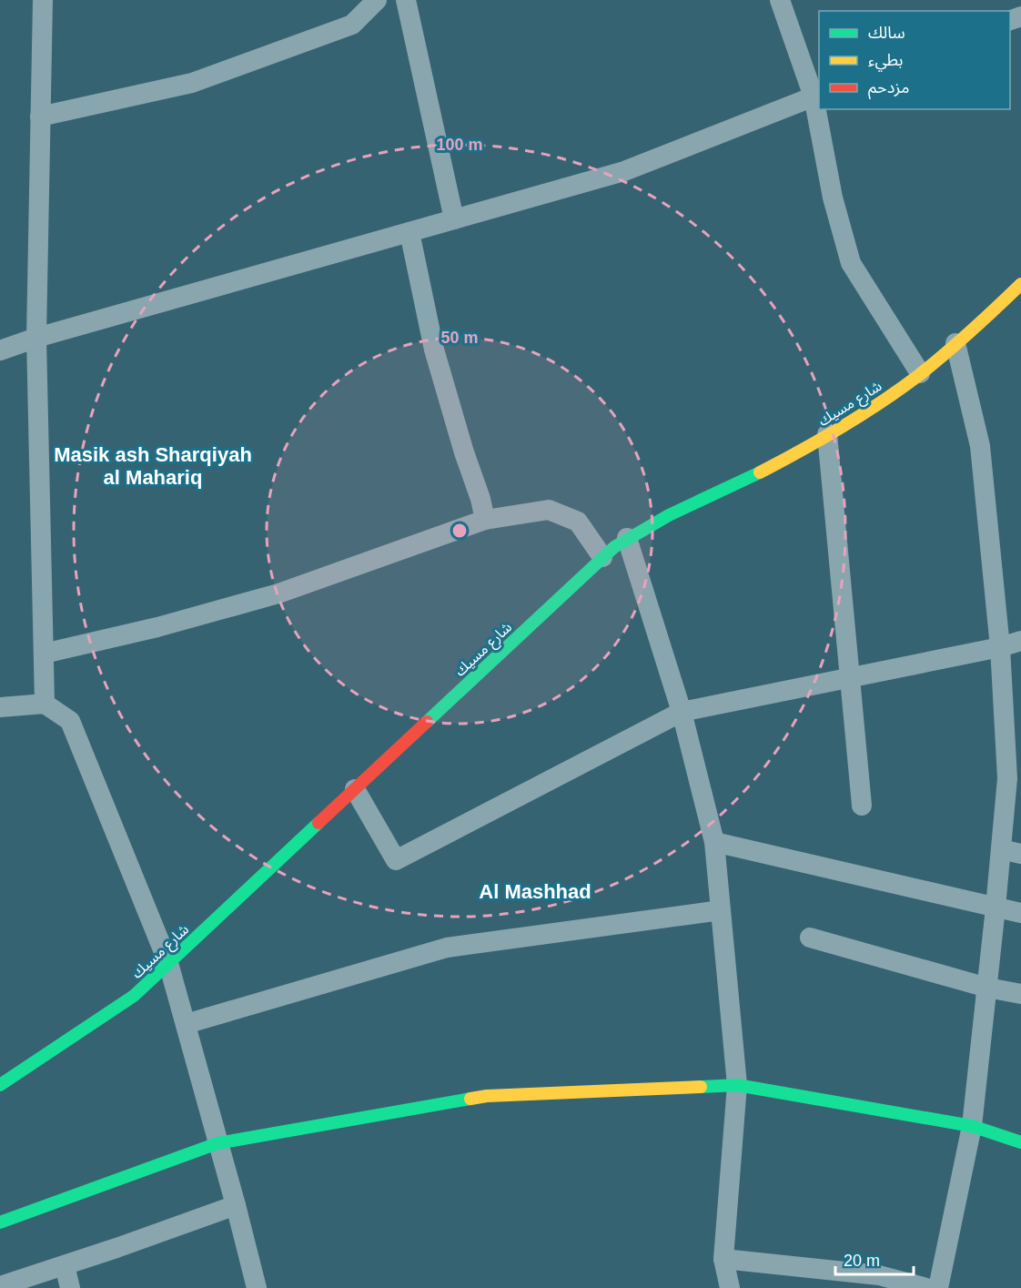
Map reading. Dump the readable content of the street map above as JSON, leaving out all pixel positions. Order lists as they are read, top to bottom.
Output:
{
  "streets": {
    "street": ["شارع مسيك"]
  },
  "districts": ["Masik ash Sharqiyah al Mahariq", "Al Mashhad"],
  "legend": ["سالك", "بطيء", "مزدحم"],
  "scale_bar": "20 m",
  "rings": ["100 m", "50 m"]
}
